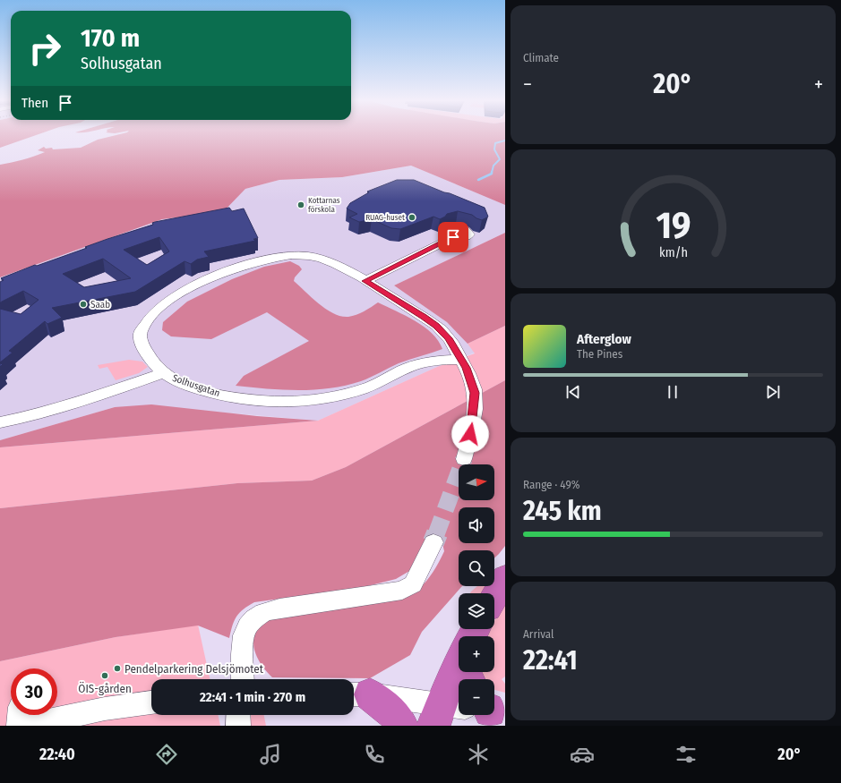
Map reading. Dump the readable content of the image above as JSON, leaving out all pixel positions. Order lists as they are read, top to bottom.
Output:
{
  "streets": {
    "street": ["Solhusgatan"]
  },
  "places": [
    "Kottarnas förskola",
    "RUAG-huset",
    "Saab",
    "Pendelparkering Delsjömotet",
    "ÖIS-gården"
  ],
  "north": "right",
  "page": {
    "tile": [
      "Climate",
      ["Range · 49%", "245 km"],
      ["Arrival", "22:41"]
    ],
    "turn": ["170 m", "Solhusgatan"],
    "heat": ["−", "20°", "+"],
    "then": "Then",
    "song": ["Afterglow", "The Pines"],
    "map_buttons": ["+", "−"],
    "limit": "30",
    "trip": "22:41 · 1 min · 270 m",
    "tabs": ["22:40", "20°"],
    "gauge": ["19", "km/h"]
  }
}
